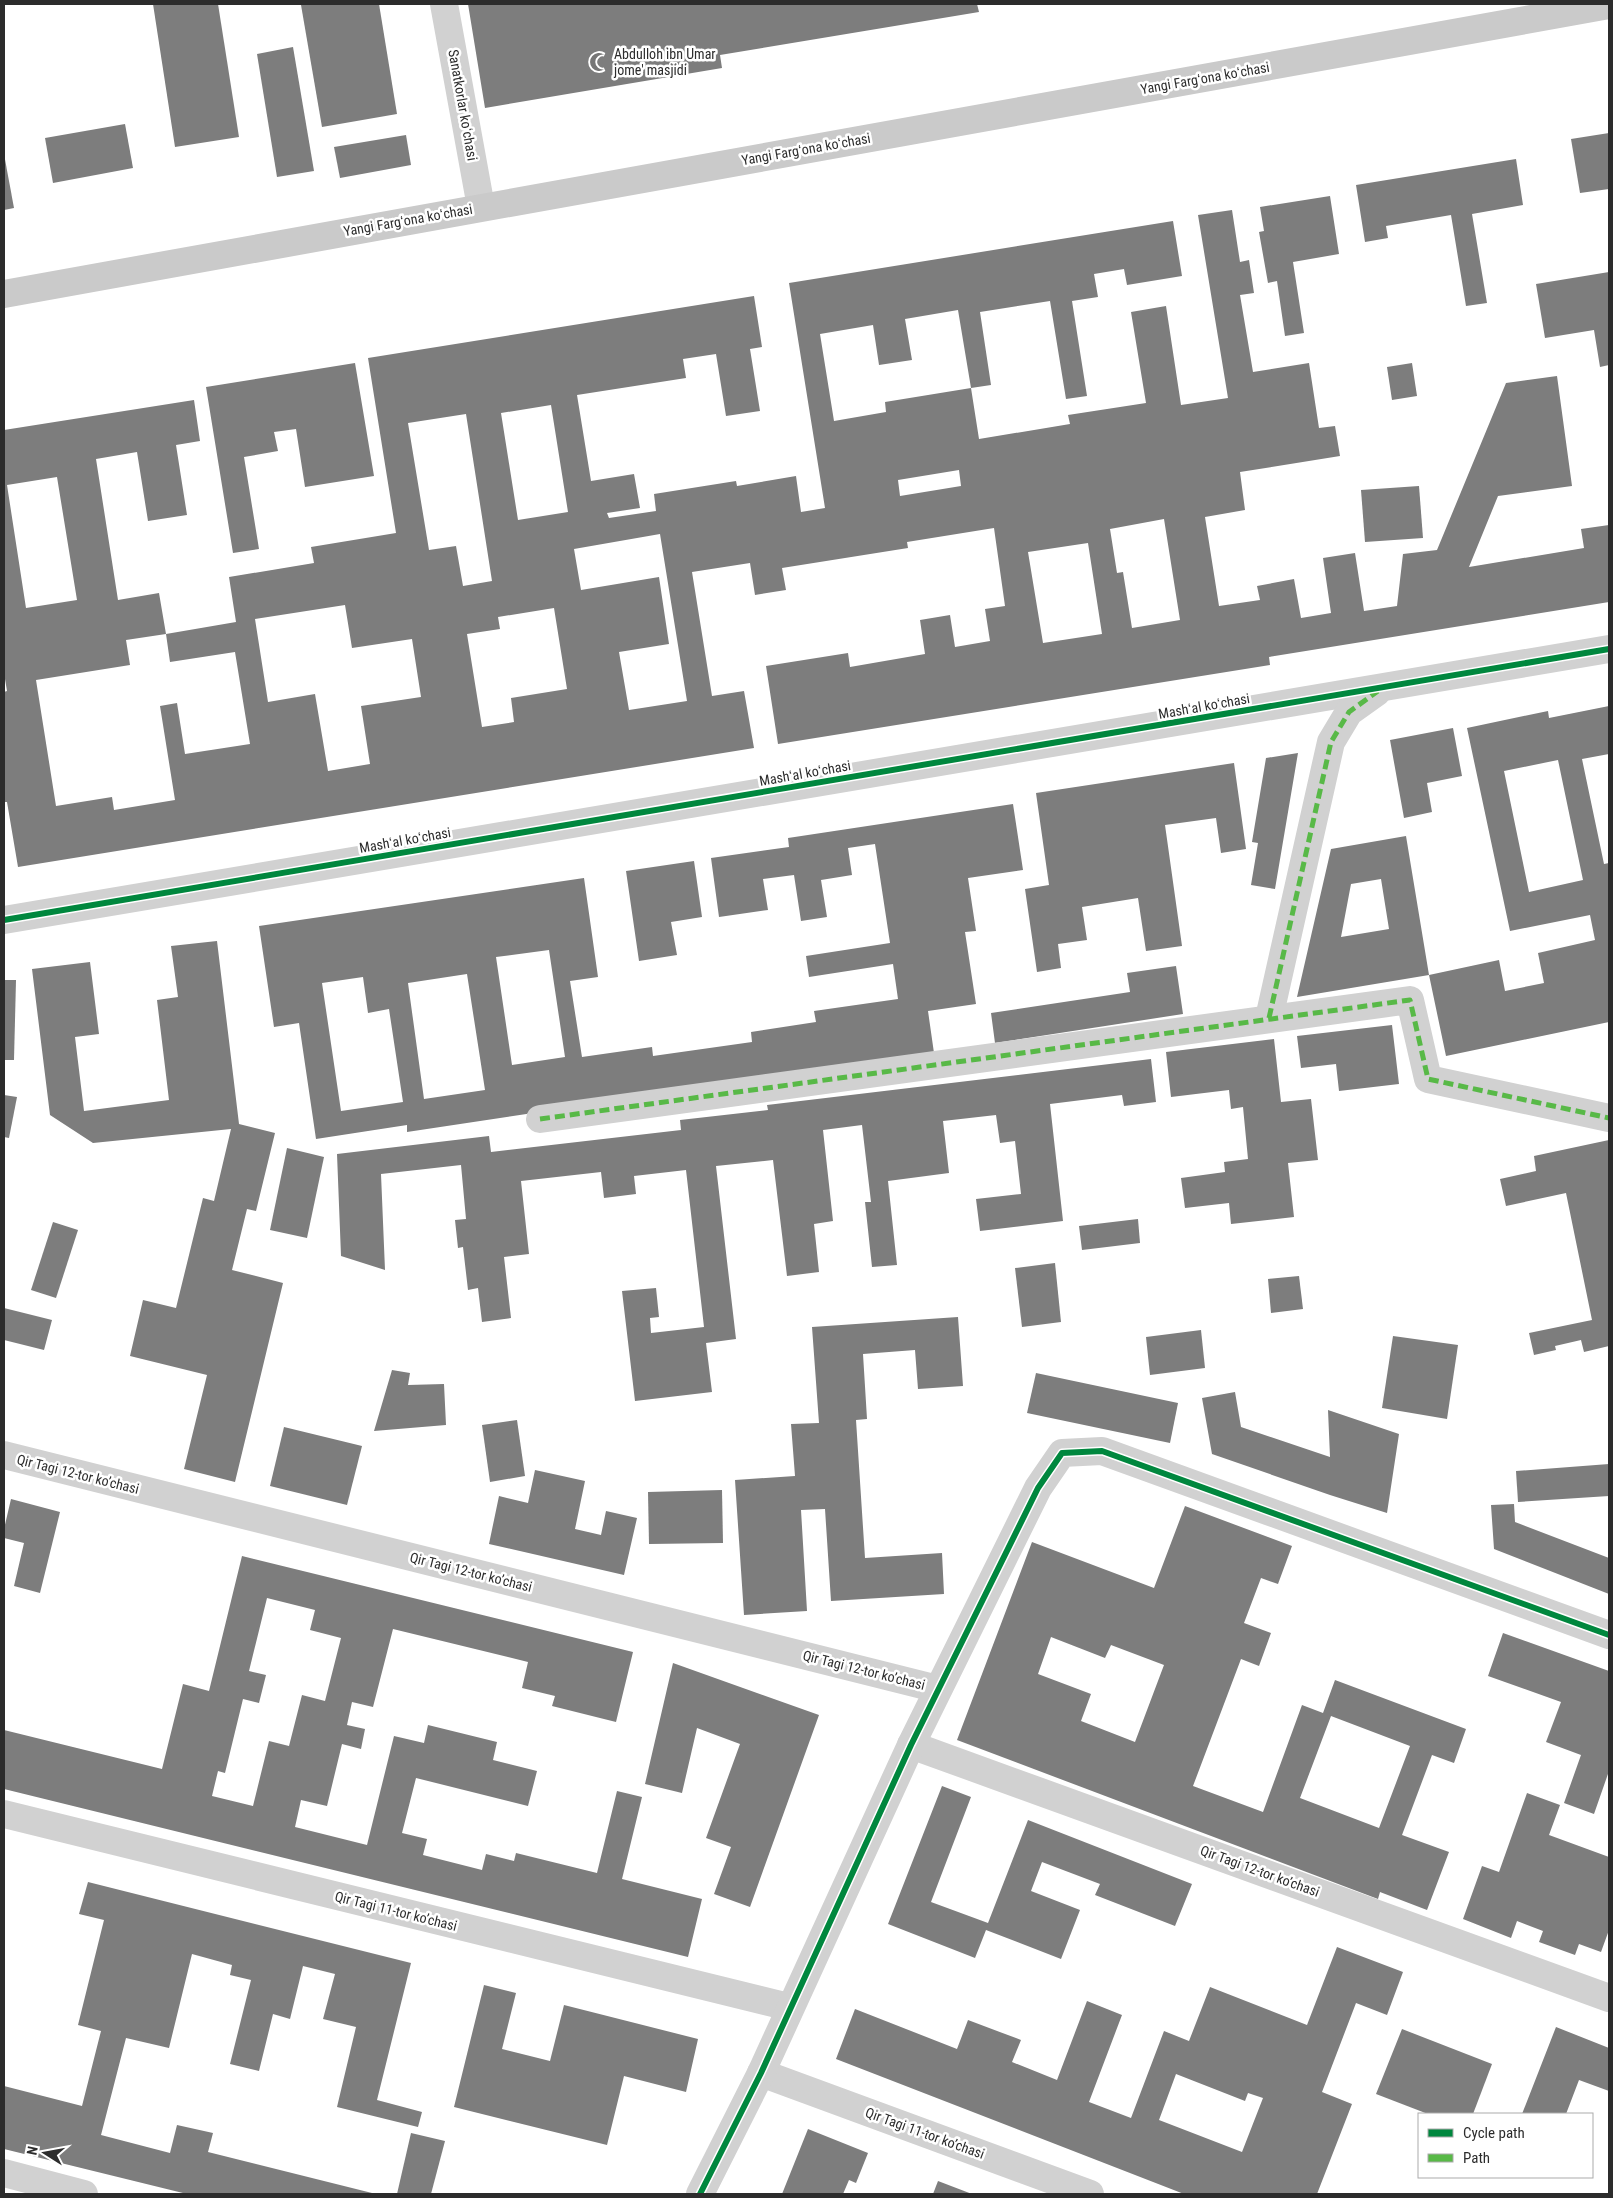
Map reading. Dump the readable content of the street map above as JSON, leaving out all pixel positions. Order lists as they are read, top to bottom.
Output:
{
  "streets": {
    "main road": ["Yangi Fargʻona koʻchasi"],
    "street": [
      "Sanatkorlar koʻchasi",
      "Mashʻal koʻchasi",
      "Qir Tagi 12-tor koʼchasi",
      "Qir Tagi 11-tor koʼchasi"
    ]
  },
  "crossings": [
    ["Yangi Fargʻona koʻchasi", "Sanatkorlar koʻchasi"]
  ],
  "places": {
    "mosque": ["Abdulloh ibn Umar jome' masjidi"]
  },
  "legend": ["Cycle path", "Path"],
  "north": "left"
}
